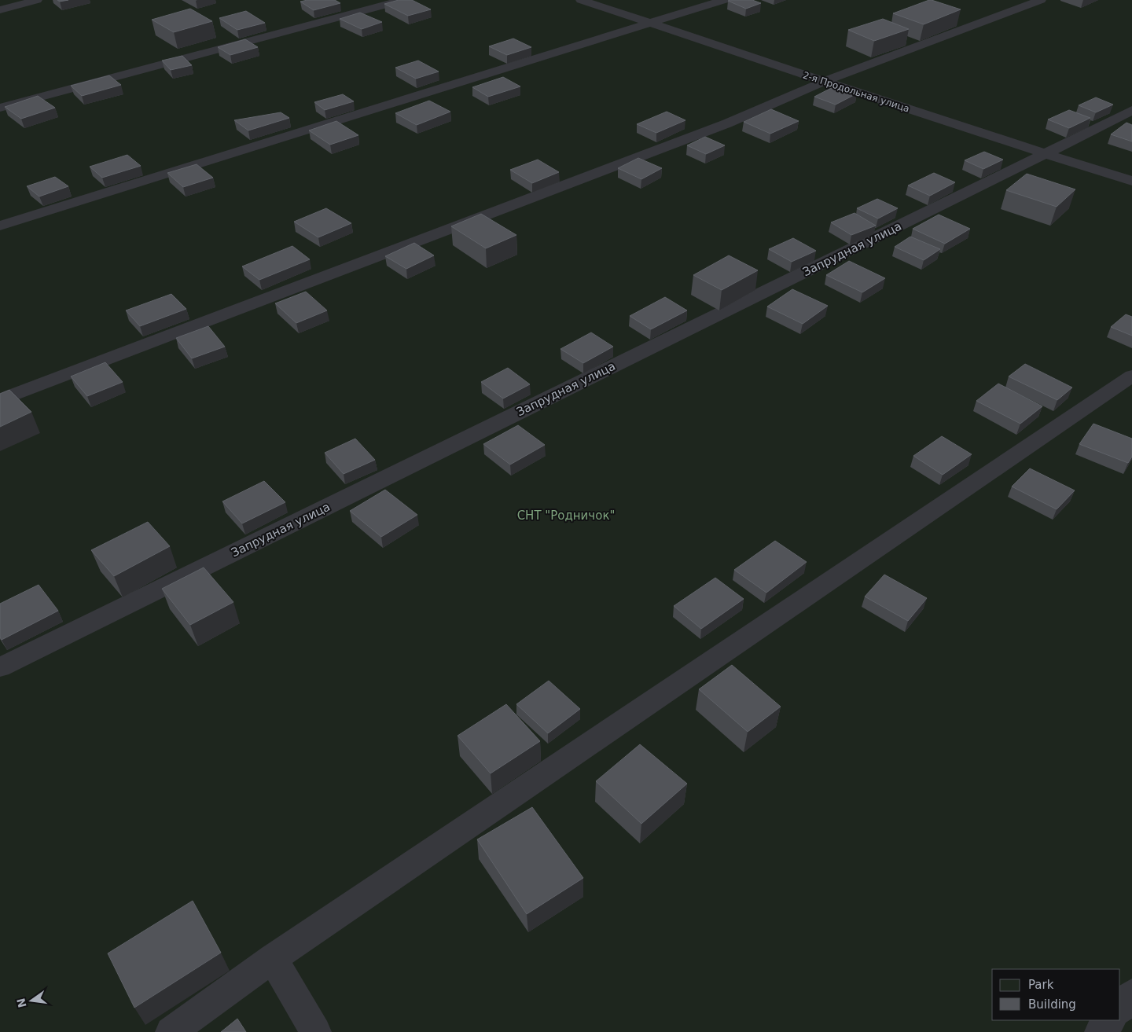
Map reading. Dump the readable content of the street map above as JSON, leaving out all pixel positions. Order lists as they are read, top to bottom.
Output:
{
  "streets": {
    "lane": ["2-я Продольная улица", "Запрудная улица"]
  },
  "crossings": [
    ["2-я Продольная улица", "Запрудная улица"]
  ],
  "parks": ["СНТ \"Родничок\""],
  "legend": ["Park", "Building"],
  "north": "left"
}
